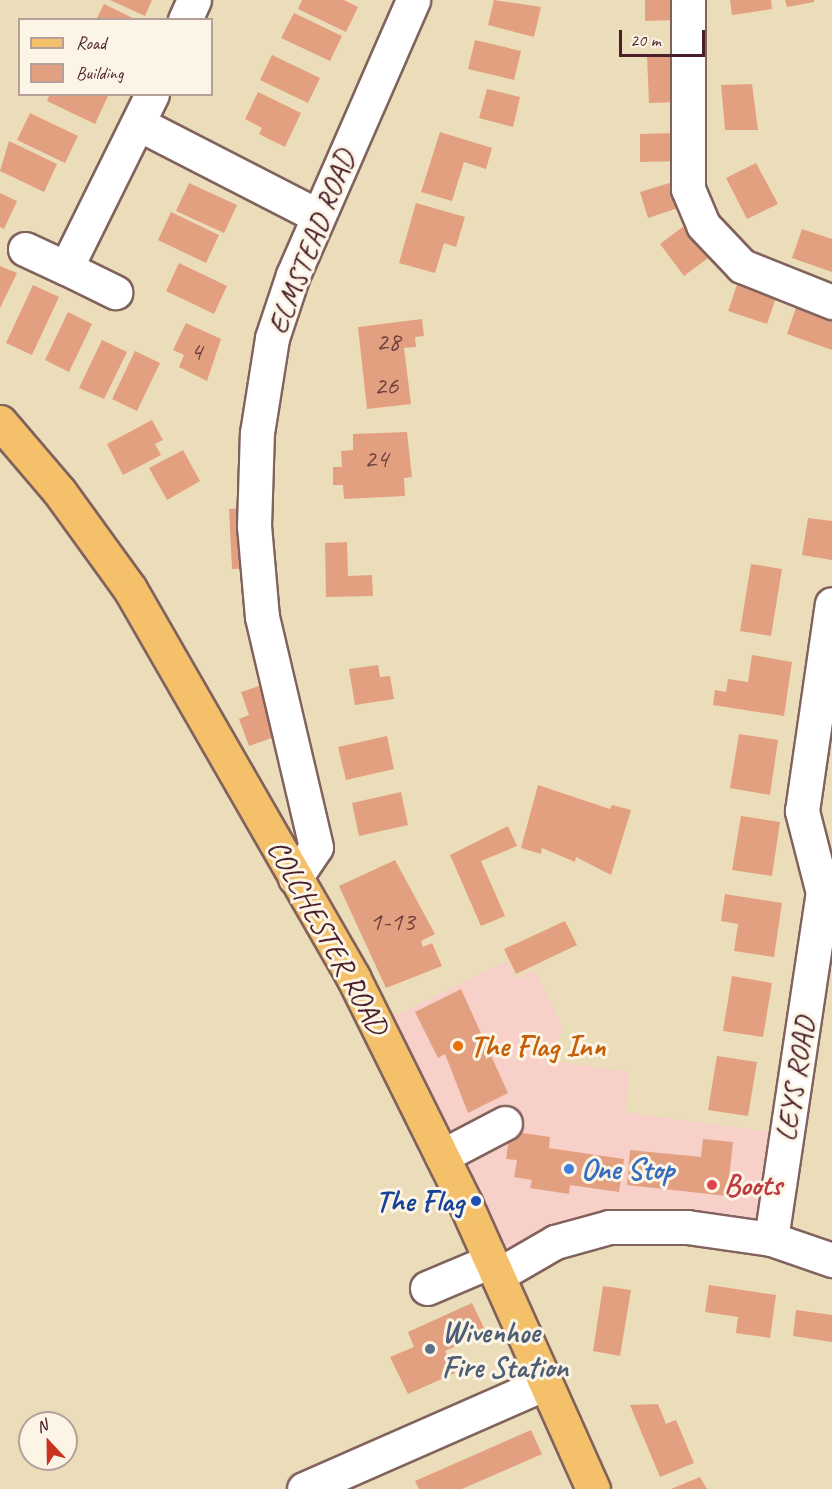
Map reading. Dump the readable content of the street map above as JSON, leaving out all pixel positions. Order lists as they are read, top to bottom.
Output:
{
  "streets": {
    "main road": ["COLCHESTER ROAD"],
    "street": ["ELMSTEAD ROAD", "LEYS ROAD"]
  },
  "crossings": [
    ["ELMSTEAD ROAD", "COLCHESTER ROAD"]
  ],
  "places": [
    "The Flag Inn",
    "One Stop",
    "Boots",
    "The Flag",
    "Wivenhoe Fire Station"
  ],
  "house_numbers": [
    "28",
    "4",
    "26",
    "24",
    "1-13"
  ],
  "legend": ["Road", "Building"],
  "scale_bar": "20 m",
  "north": "top"
}
